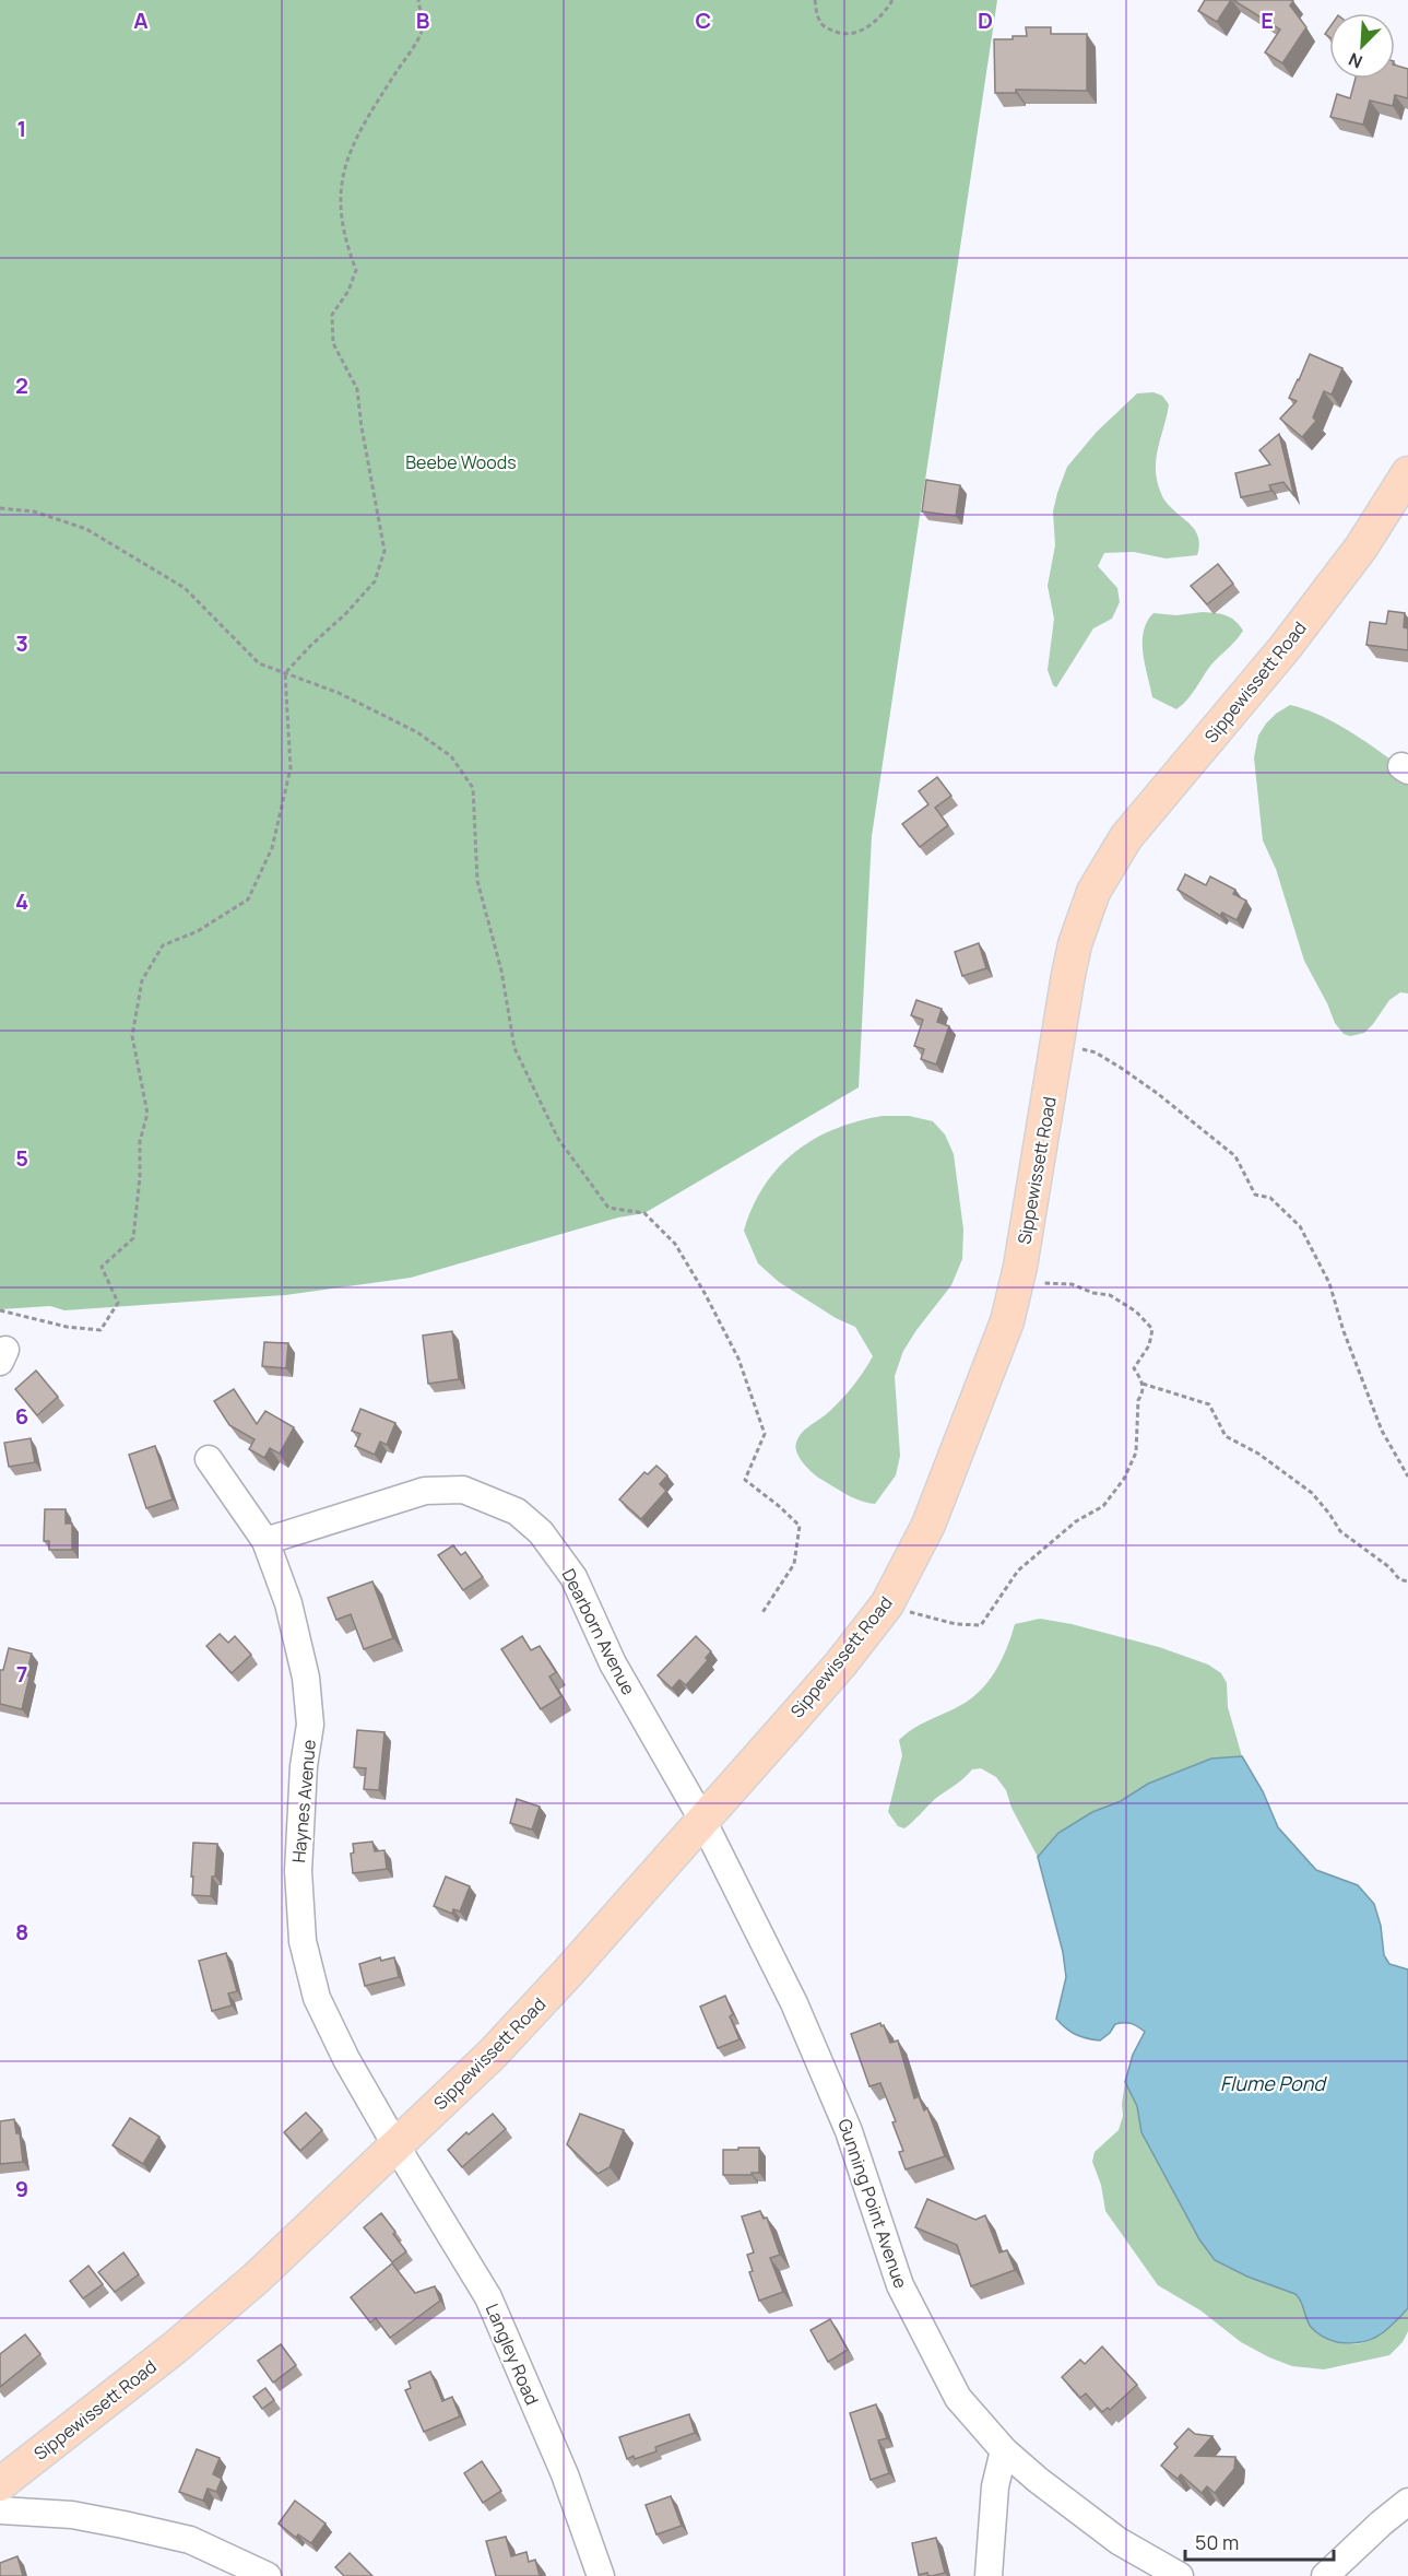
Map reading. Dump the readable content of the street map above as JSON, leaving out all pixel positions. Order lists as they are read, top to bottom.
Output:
{
  "streets": {
    "main road": ["Sippewissett Road"],
    "street": [
      "Dearborn Avenue",
      "Haynes Avenue",
      "Gunning Point Avenue",
      "Langley Road"
    ]
  },
  "crossings": [
    ["Sippewissett Road", "Dearborn Avenue"],
    ["Sippewissett Road", "Haynes Avenue"],
    ["Sippewissett Road", "Gunning Point Avenue"],
    ["Sippewissett Road", "Langley Road"],
    ["Dearborn Avenue", "Haynes Avenue"],
    ["Dearborn Avenue", "Gunning Point Avenue"],
    ["Haynes Avenue", "Langley Road"]
  ],
  "water": ["Flume Pond"],
  "parks": ["Beebe Woods"],
  "scale_bar": "50 m",
  "north": "bottom left",
  "grid": {
    "columns": [
      "A",
      "B",
      "C",
      "D",
      "E"
    ],
    "rows": [
      "1",
      "2",
      "3",
      "4",
      "5",
      "6",
      "7",
      "8",
      "9"
    ]
  }
}
